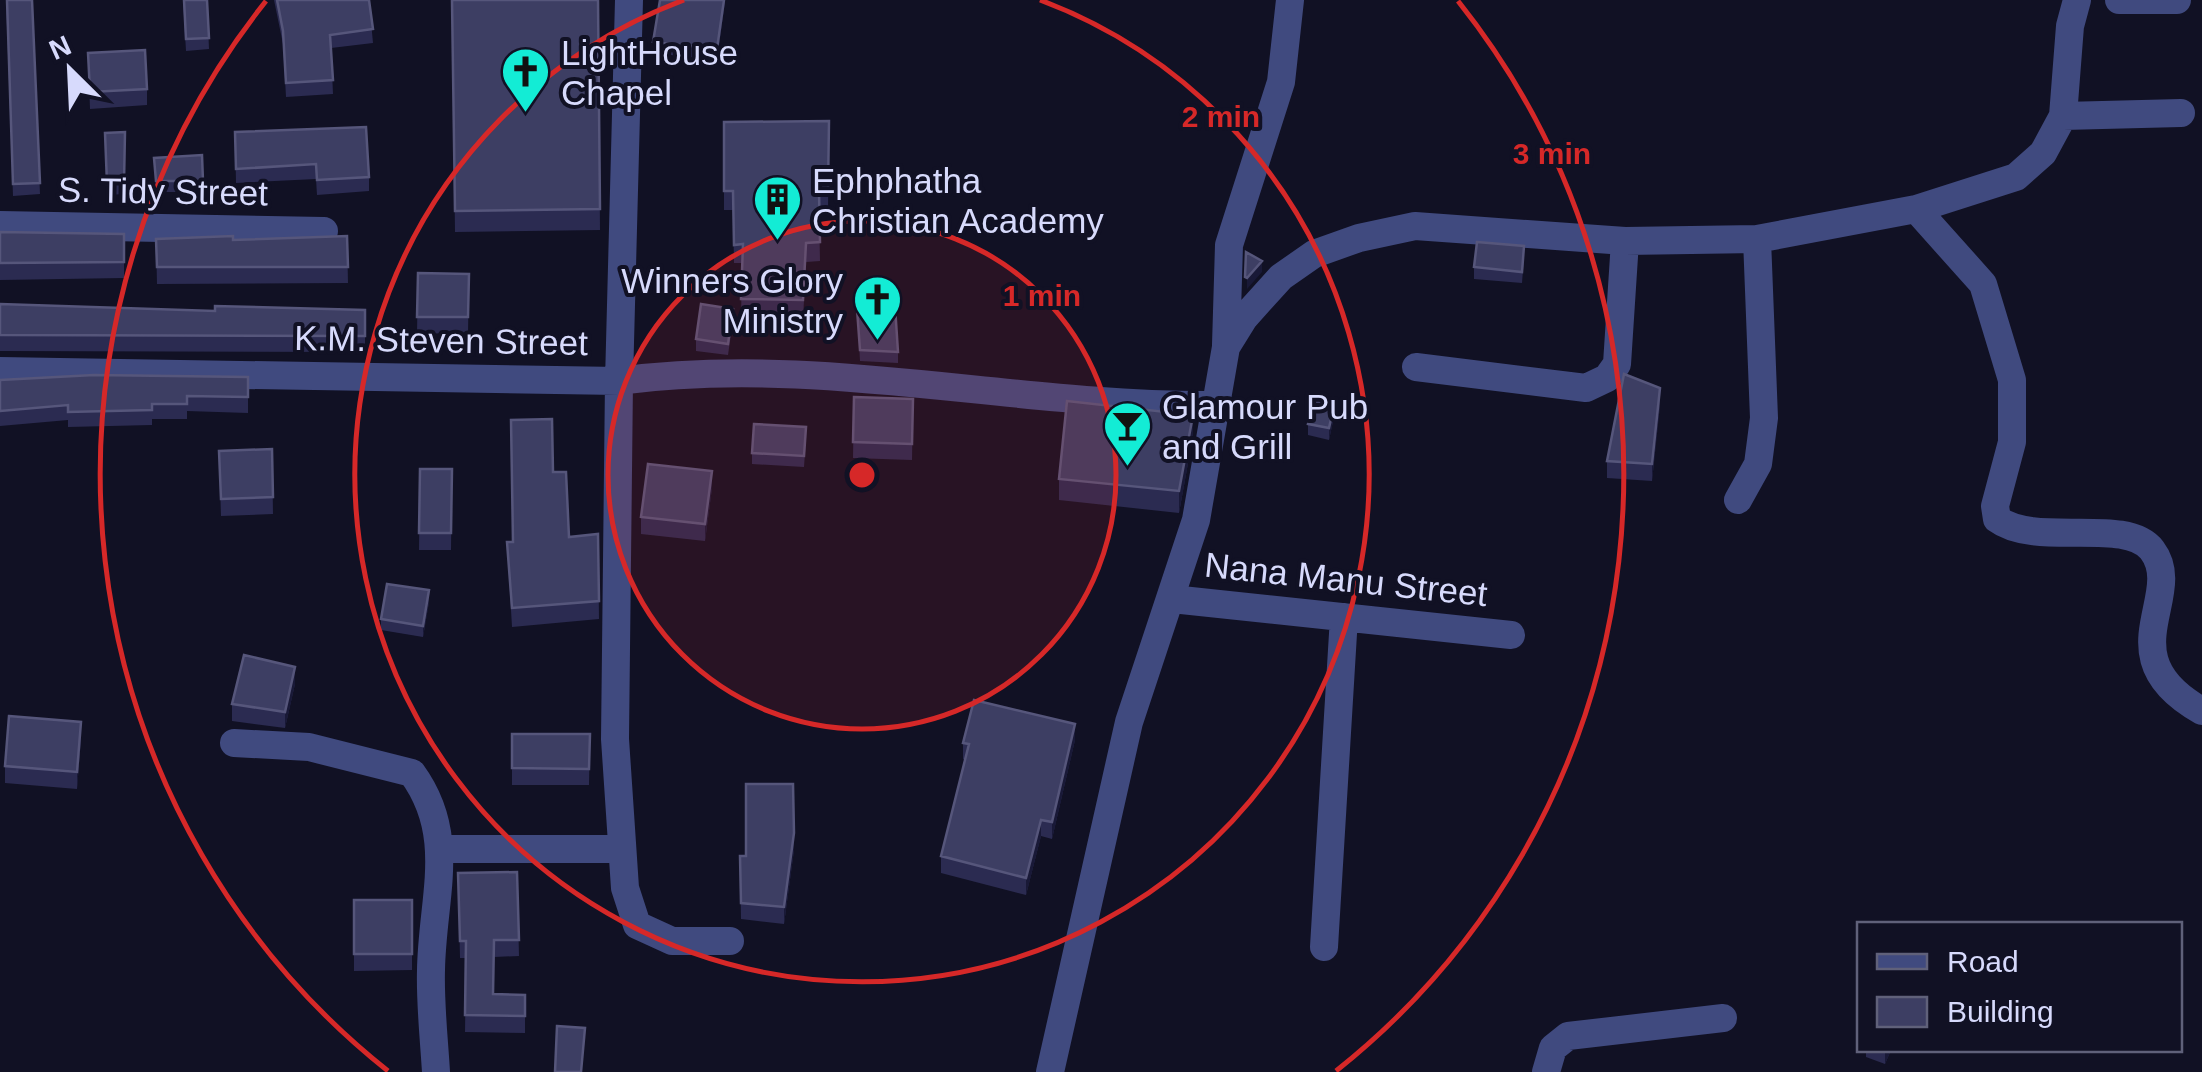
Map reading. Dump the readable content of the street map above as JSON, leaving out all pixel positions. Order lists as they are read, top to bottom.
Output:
{
  "streets": {
    "street": ["S. Tidy Street", "K.M. Steven Street", "Nana Manu Street"]
  },
  "places": {
    "church": ["LightHouse Chapel", "Winners Glory Ministry"],
    "building": ["Ephphatha Christian Academy"],
    "bar": ["Glamour Pub and Grill"]
  },
  "legend": ["Road", "Building"],
  "north": "top left",
  "rings": ["2 min", "3 min", "1 min"]
}
